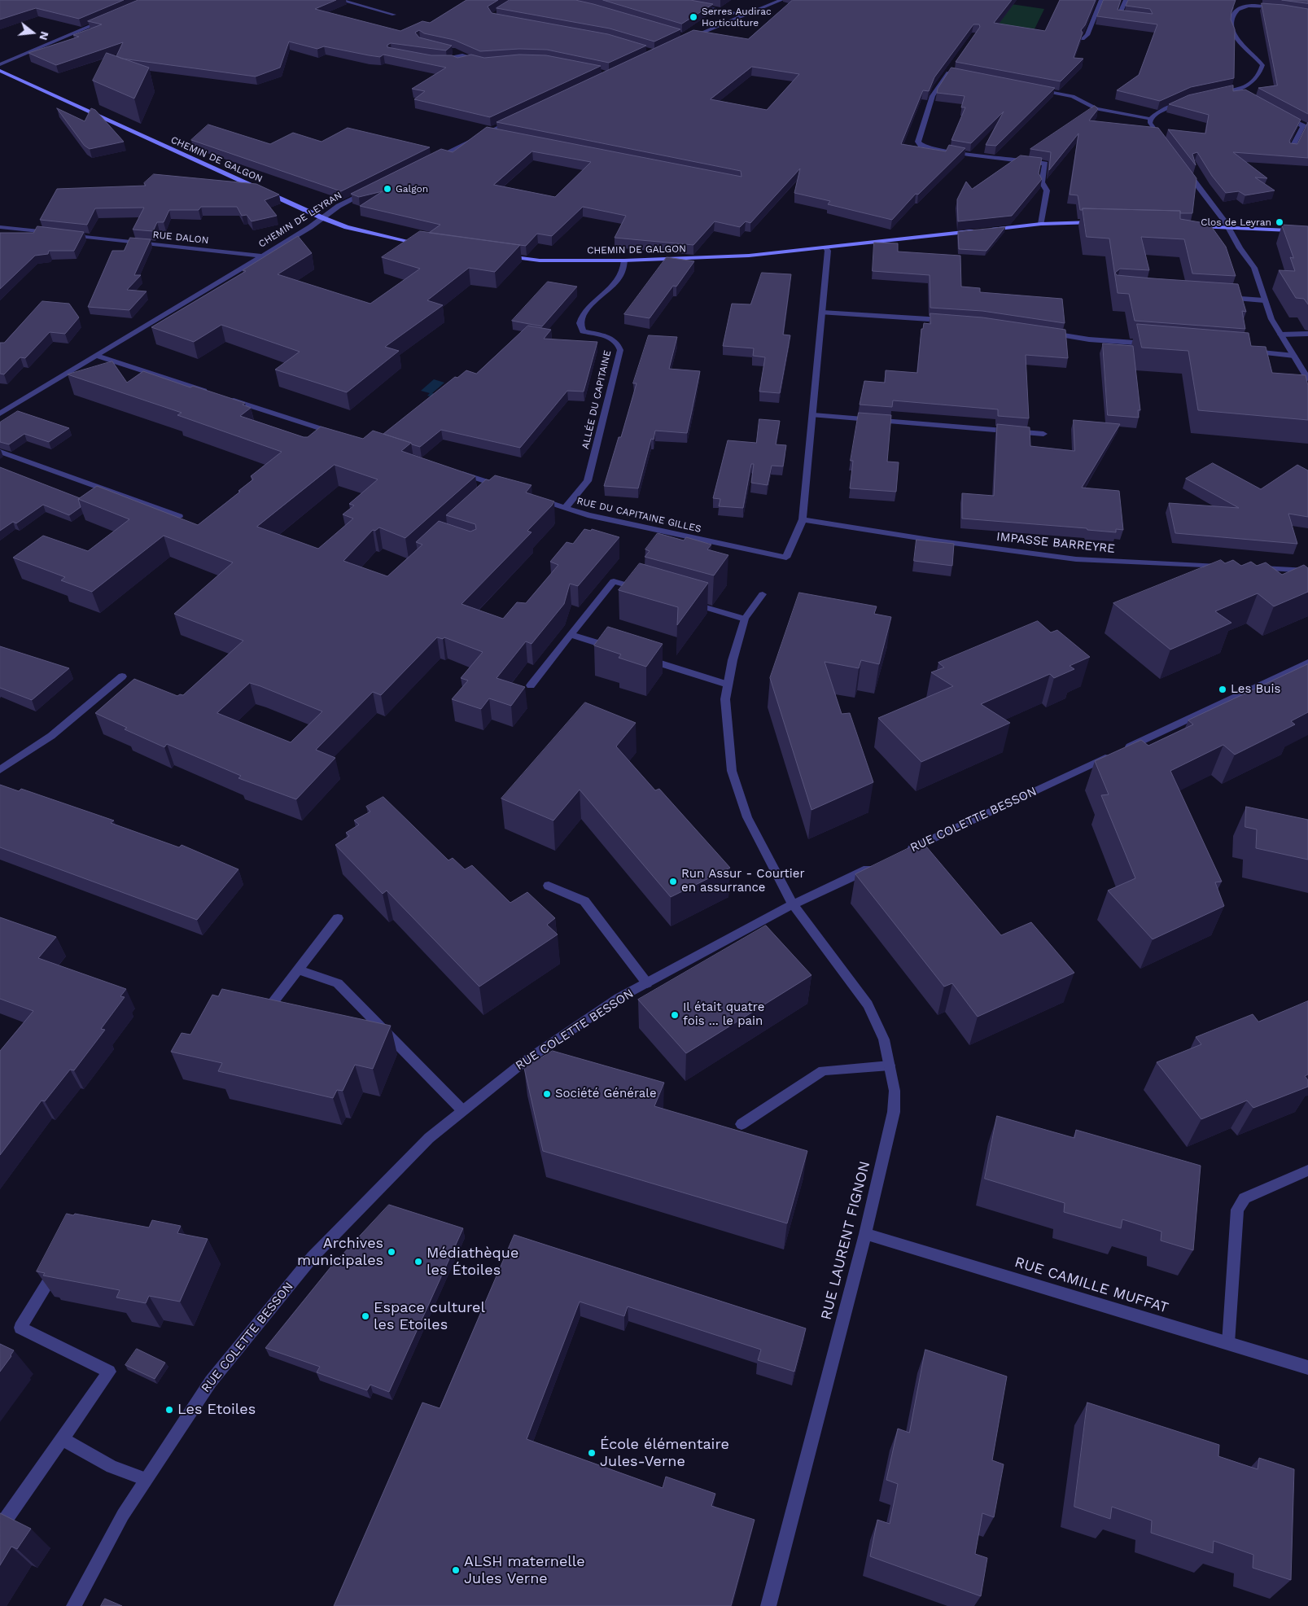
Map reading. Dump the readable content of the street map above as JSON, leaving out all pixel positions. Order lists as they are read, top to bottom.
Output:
{
  "streets": {
    "main road": ["CHEMIN DE GALGON"],
    "street": [
      "CHEMIN DE LEYRAN",
      "RUE DALON",
      "ALLÉE DU CAPITAINE",
      "RUE DU CAPITAINE GILLES",
      "IMPASSE BARREYRE",
      "RUE COLETTE BESSON",
      "RUE LAURENT FIGNON",
      "RUE CAMILLE MUFFAT"
    ]
  },
  "crossings": [
    ["CHEMIN DE GALGON", "CHEMIN DE LEYRAN"],
    ["CHEMIN DE GALGON", "ALLÉE DU CAPITAINE"],
    ["CHEMIN DE GALGON", "RUE DU CAPITAINE GILLES"],
    ["CHEMIN DE LEYRAN", "RUE DALON"],
    ["ALLÉE DU CAPITAINE", "RUE DU CAPITAINE GILLES"],
    ["RUE DU CAPITAINE GILLES", "IMPASSE BARREYRE"],
    ["RUE COLETTE BESSON", "RUE LAURENT FIGNON"],
    ["RUE LAURENT FIGNON", "RUE CAMILLE MUFFAT"]
  ],
  "places": [
    "Serres Audirac Horticulture",
    "Galgon",
    "Clos de Leyran",
    "Les Buis",
    "Run Assur - Courtier en assurrance",
    "Il était quatre fois ... le pain",
    "Société Générale",
    "Archives municipales",
    "Médiathèque les Étoiles",
    "Espace culturel les Etoiles",
    "Les Etoiles",
    "École élémentaire Jules-Verne",
    "ALSH maternelle Jules Verne"
  ],
  "north": "right"
}
